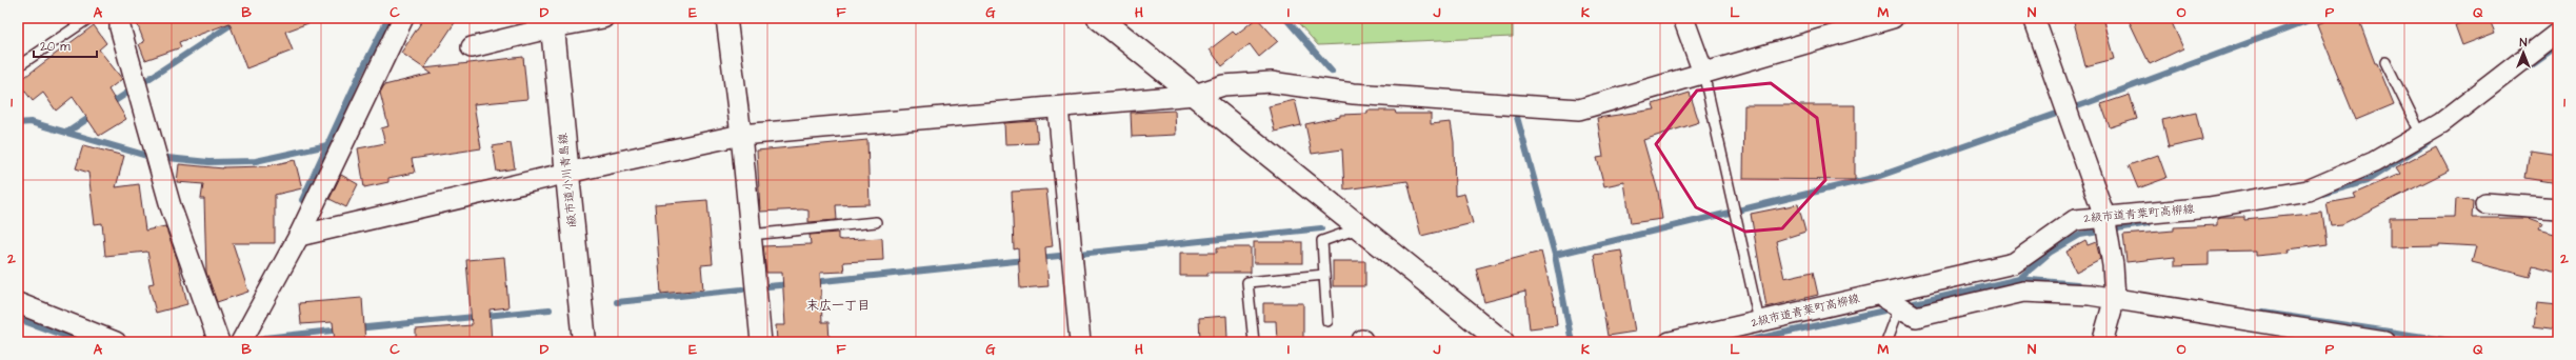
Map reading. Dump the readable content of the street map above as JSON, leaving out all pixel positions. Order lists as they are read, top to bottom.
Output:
{
  "streets": {
    "street": ["1級市道小川青島線", "2級市道青葉町高柳線"]
  },
  "districts": ["末広一丁目"],
  "scale_bar": "20 m",
  "north": "top",
  "grid": {
    "columns": [
      "A",
      "B",
      "C",
      "D",
      "E",
      "F",
      "G",
      "H",
      "I",
      "J",
      "K",
      "L",
      "M",
      "N",
      "O",
      "P",
      "Q"
    ],
    "rows": ["1", "2"]
  }
}
